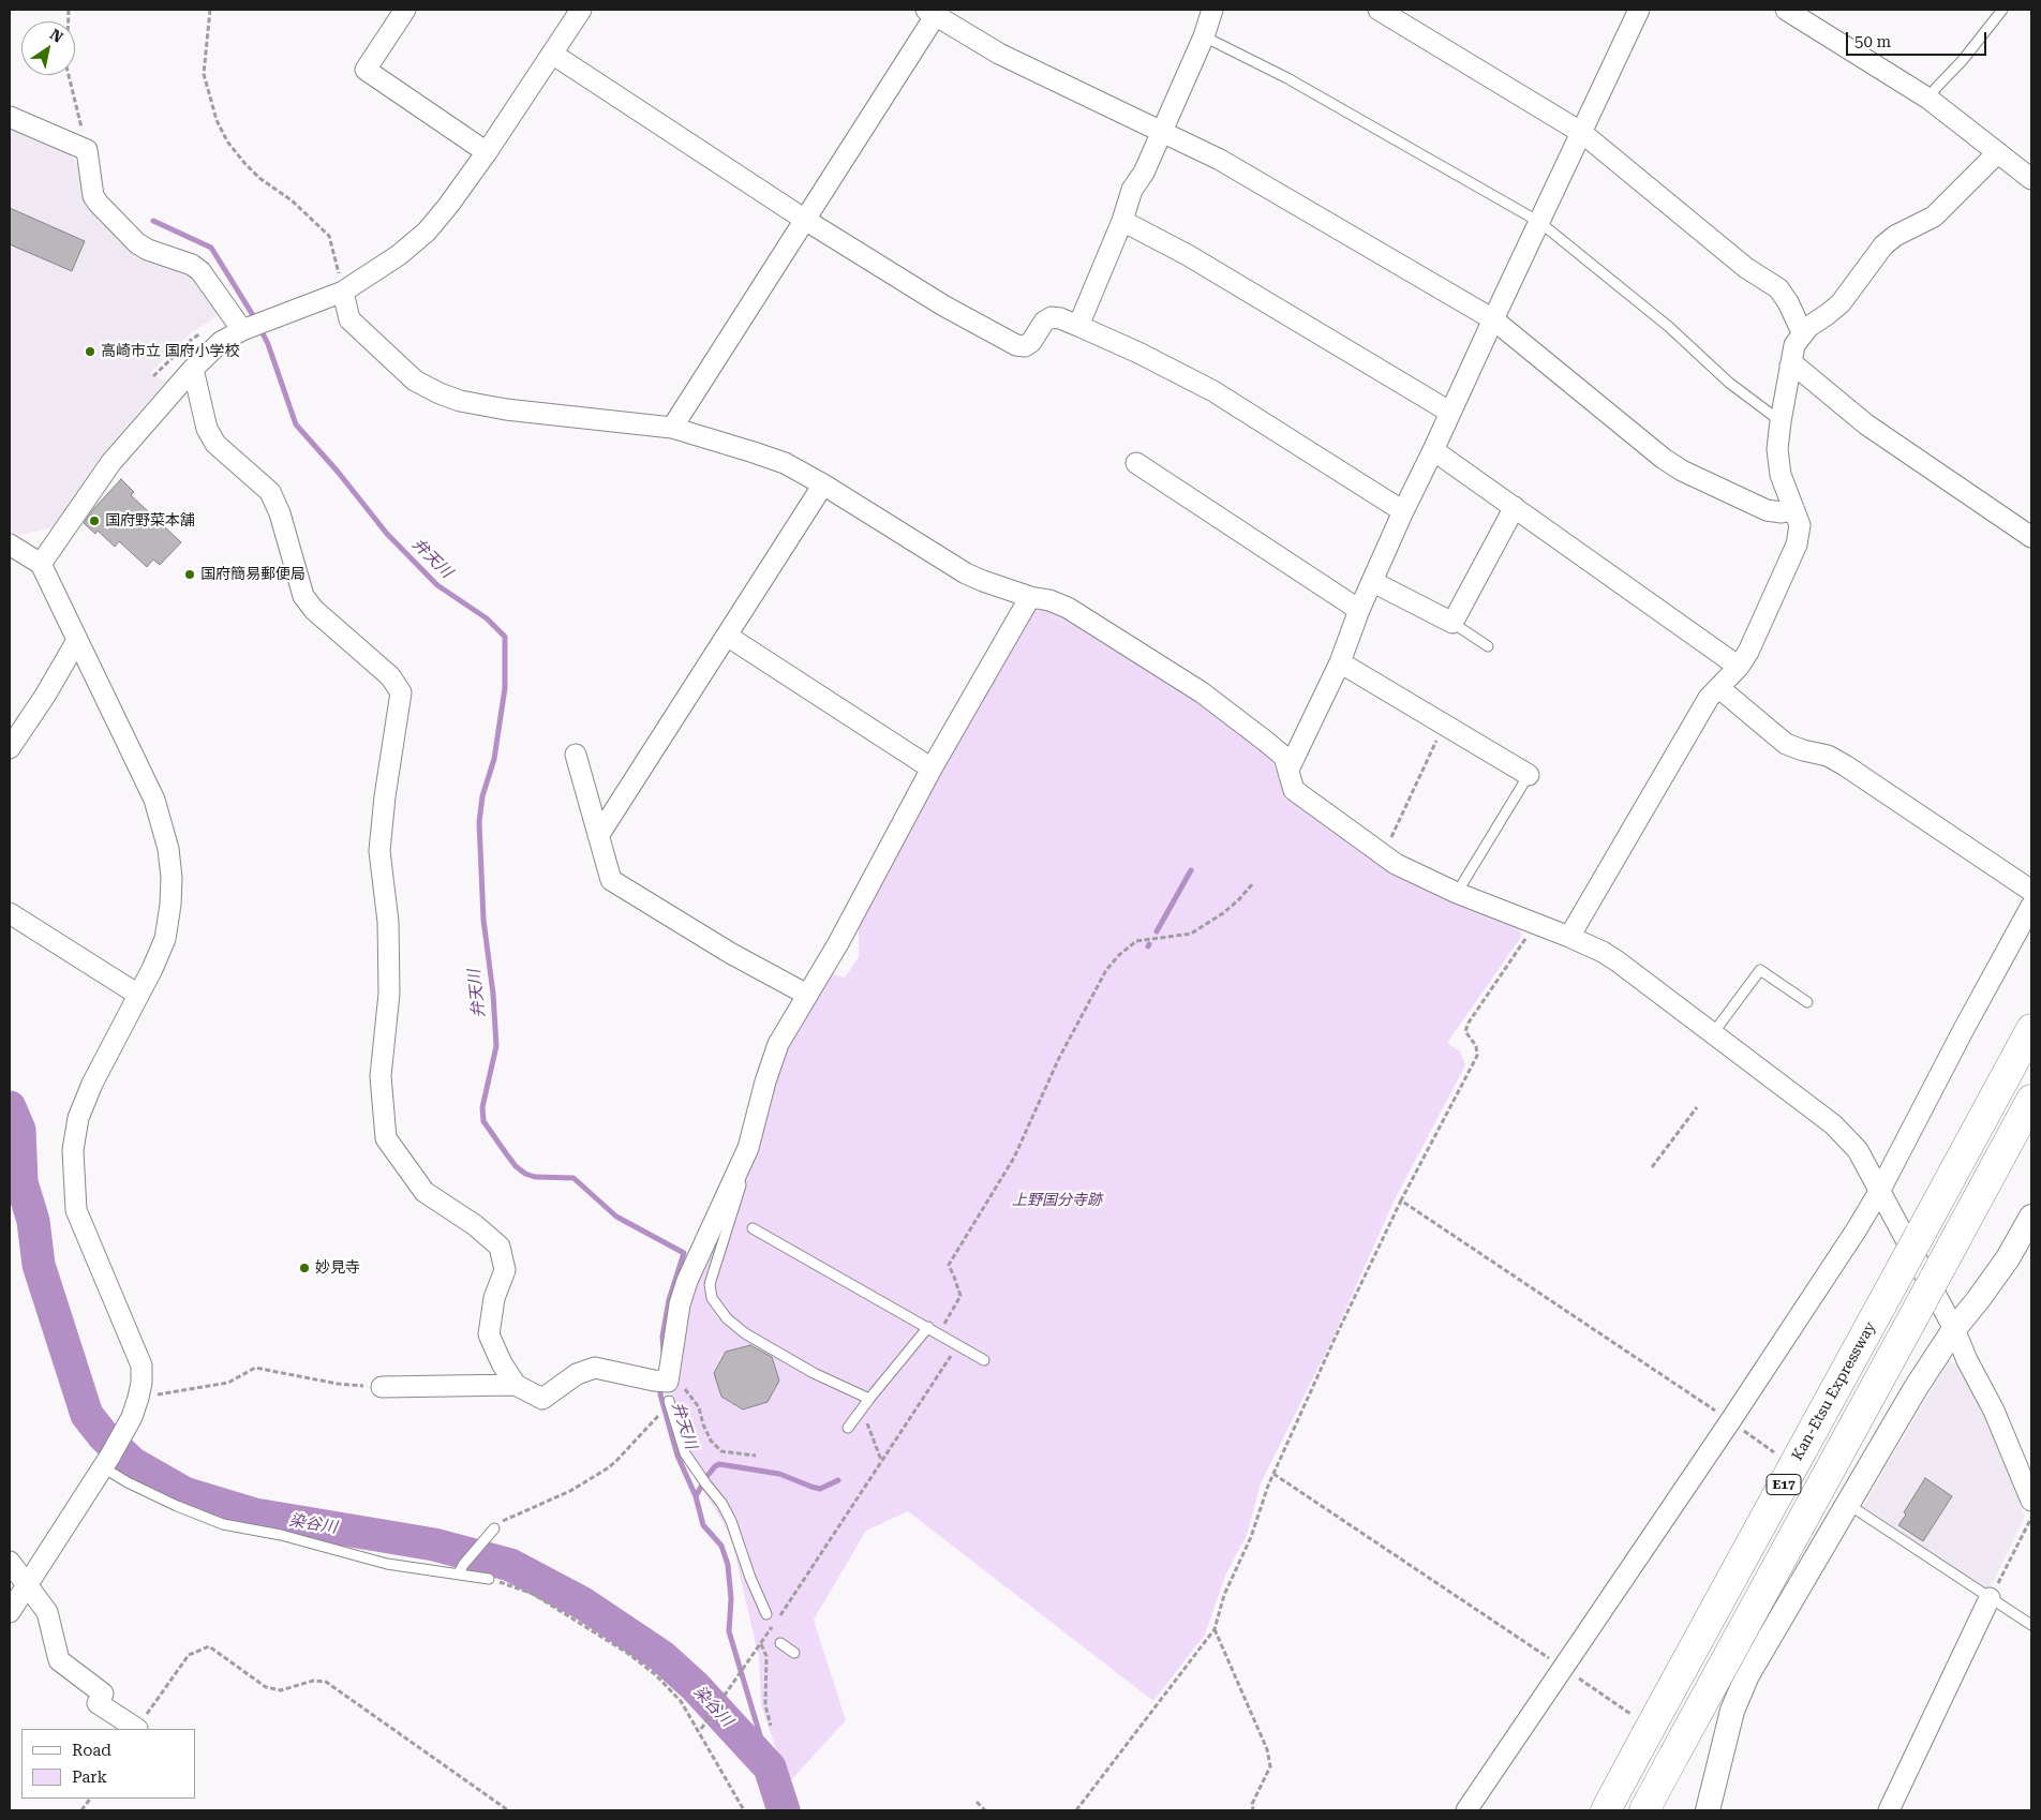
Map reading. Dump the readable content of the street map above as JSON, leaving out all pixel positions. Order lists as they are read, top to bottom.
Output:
{
  "streets": {
    "highway": ["Kan-Etsu Expressway", "E17"]
  },
  "water": ["弁天川", "染谷川"],
  "parks": ["上野国分寺跡"],
  "places": [
    "高崎市立 国府小学校",
    "国府野菜本舗",
    "国府簡易郵便局",
    "妙見寺"
  ],
  "legend": ["Road", "Park"],
  "scale_bar": "50 m",
  "north": "top right"
}
